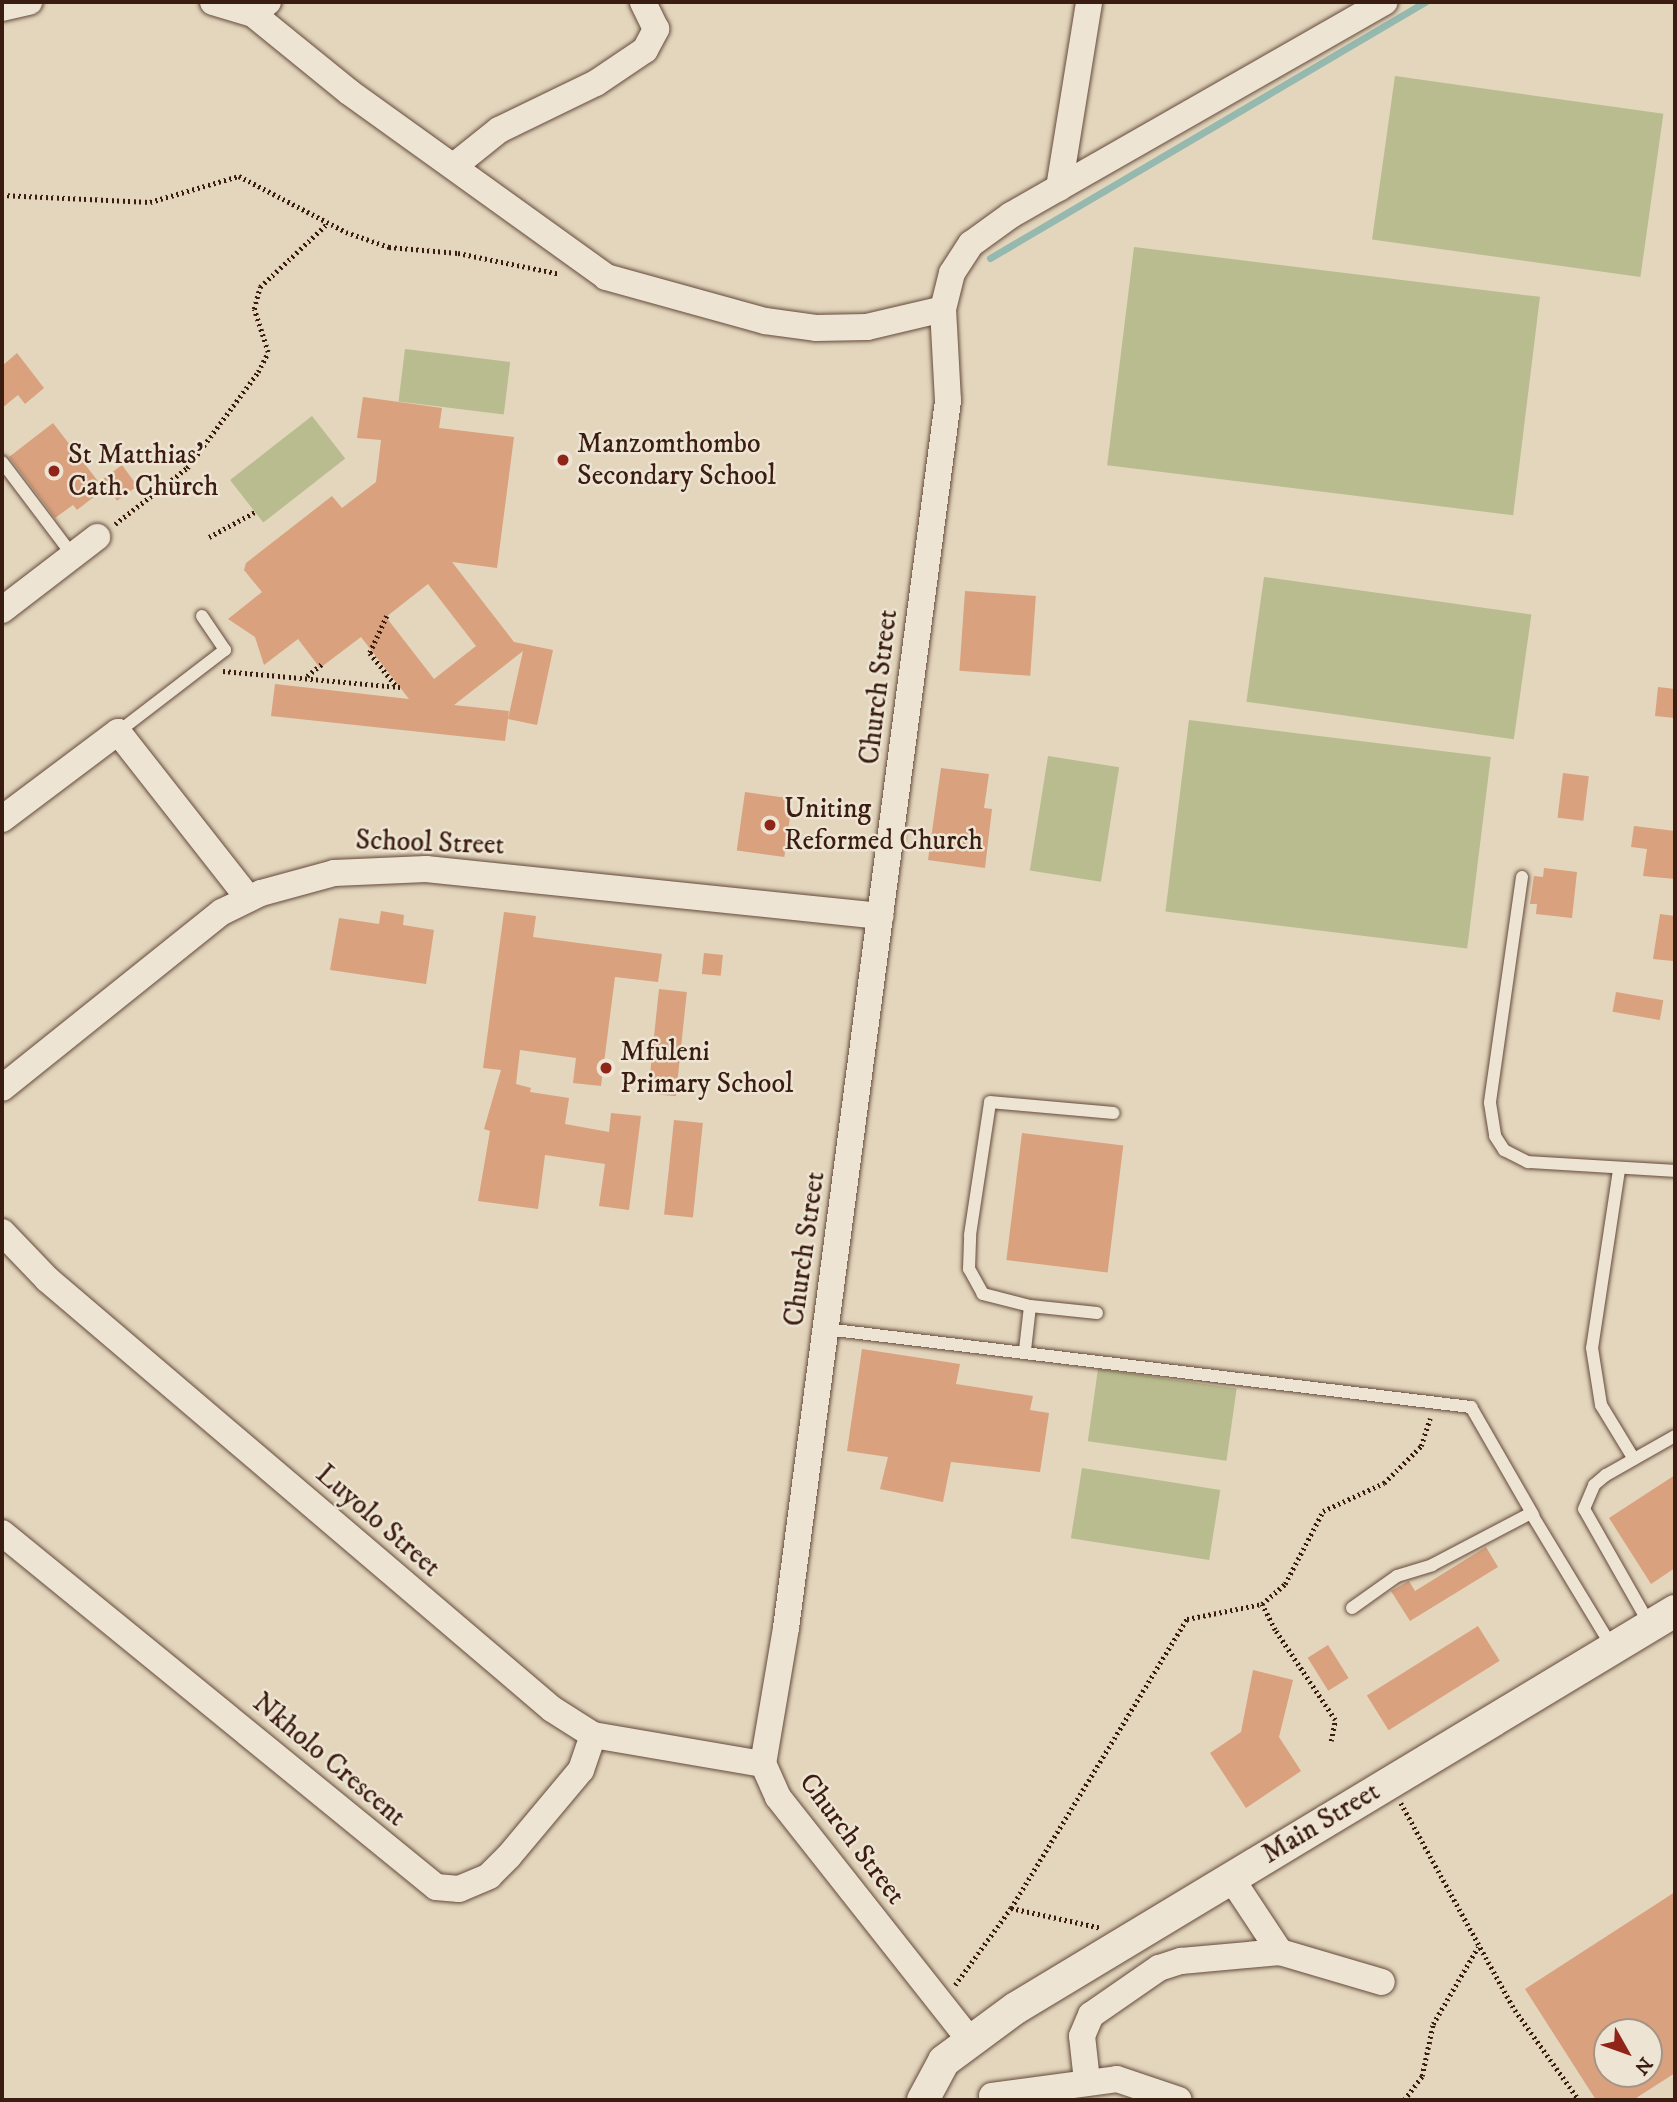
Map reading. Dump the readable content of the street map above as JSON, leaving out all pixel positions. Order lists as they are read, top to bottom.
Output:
{
  "streets": {
    "street": [
      "Church Street",
      "School Street",
      "Luyolo Street",
      "Nkholo Crescent",
      "Main Street"
    ]
  },
  "crossings": [
    ["Church Street", "School Street"],
    ["Church Street", "Luyolo Street"],
    ["Church Street", "Main Street"],
    ["Luyolo Street", "Nkholo Crescent"]
  ],
  "places": [
    "Manzomthombo Secondary School",
    "St Matthias' Cath. Church",
    "Uniting Reformed Church",
    "Mfuleni Primary School"
  ],
  "north": "bottom right"
}
